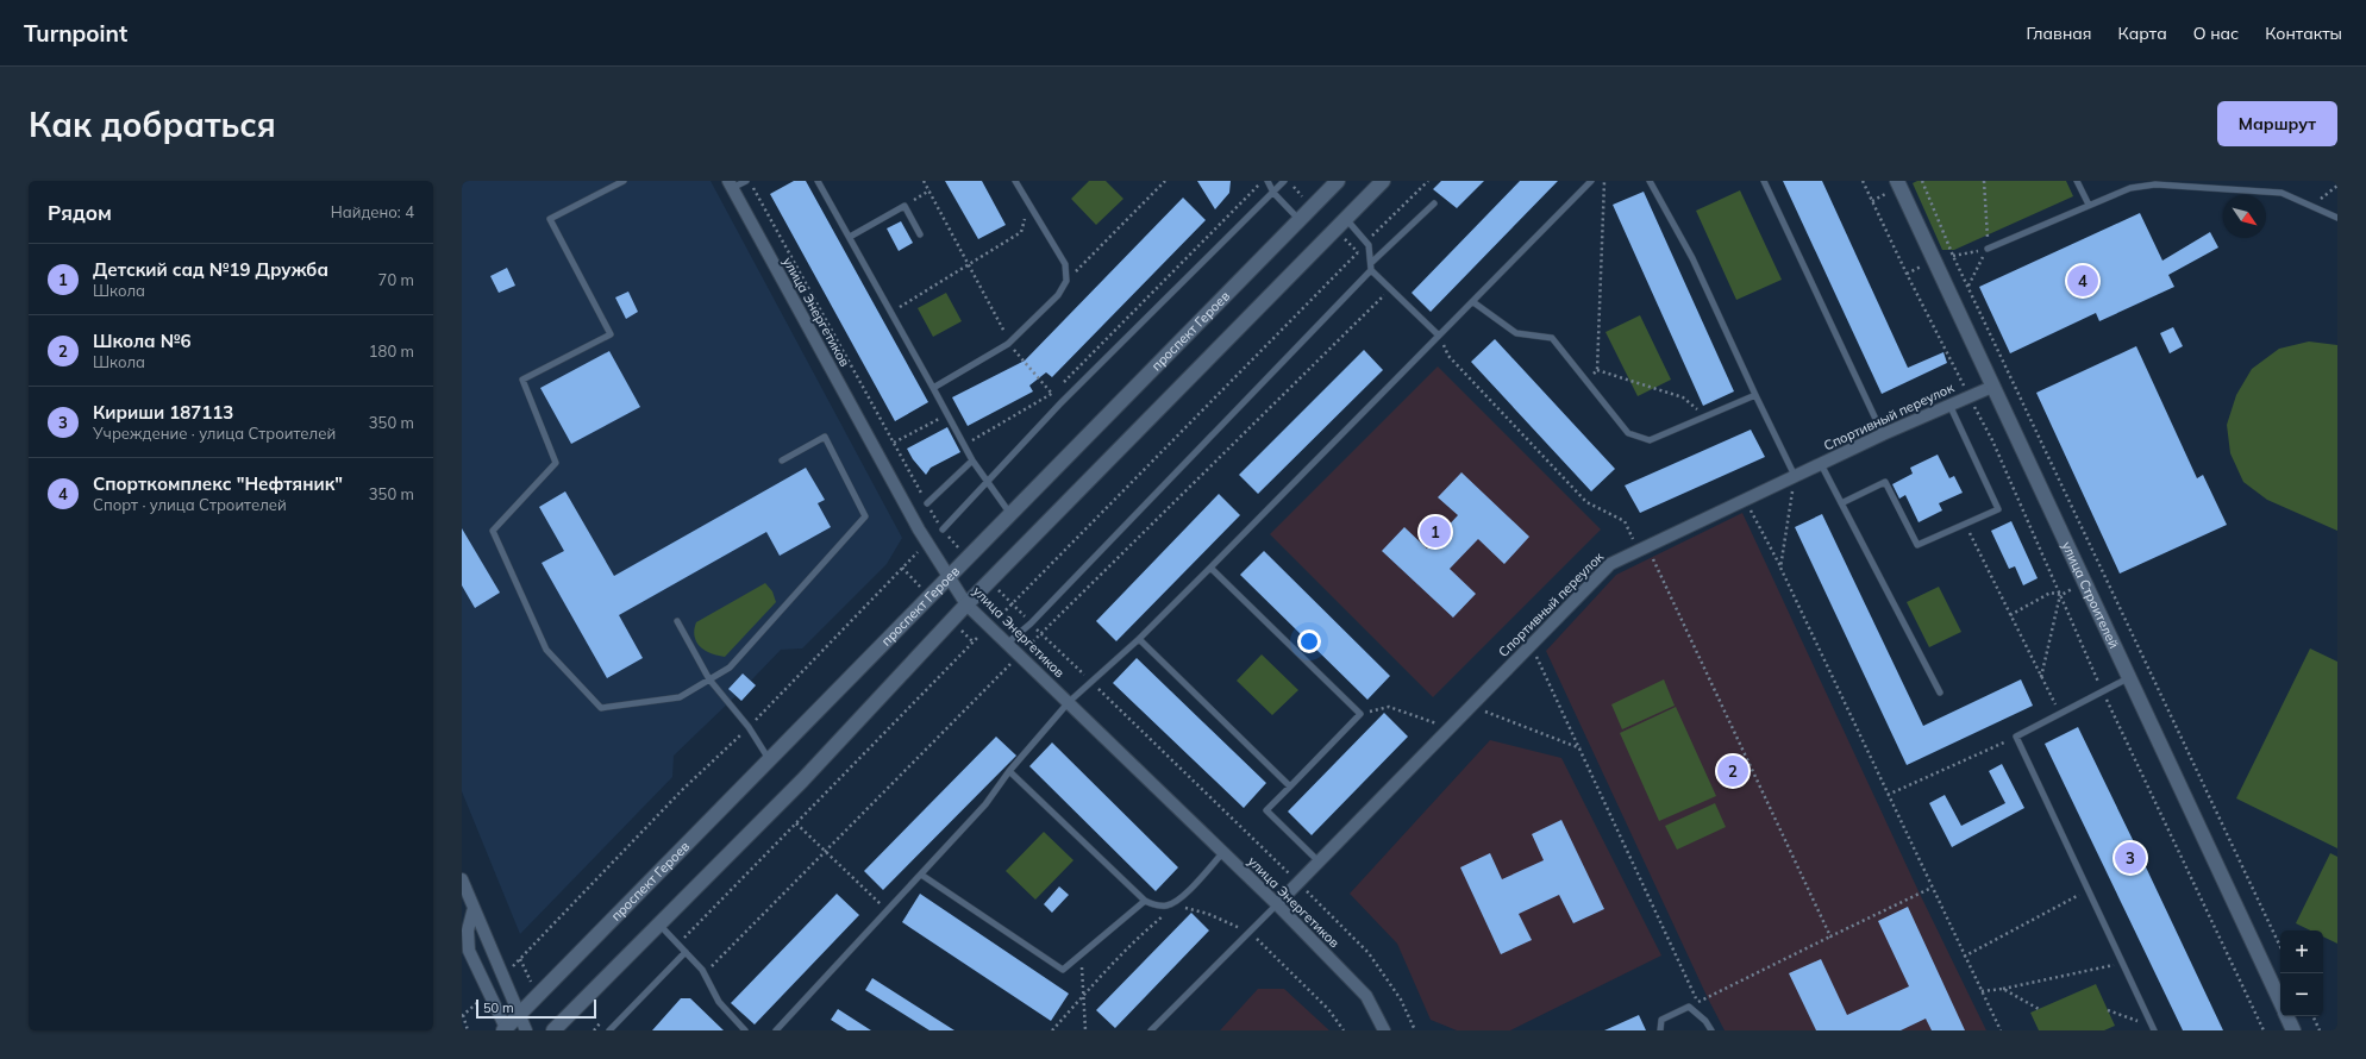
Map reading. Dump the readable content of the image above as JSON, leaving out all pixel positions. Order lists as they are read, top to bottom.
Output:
{
  "streets": {
    "main road": ["проспект Героев", "улица Строителей"],
    "street": ["улица Энергетиков", "Спортивный переулок"]
  },
  "crossings": [
    ["улица Энергетиков", "проспект Героев"],
    ["улица Энергетиков", "Спортивный переулок"],
    ["Спортивный переулок", "улица Строителей"]
  ],
  "scale_bar": "50 m",
  "north": "bottom right",
  "page": {
    "header": "Turnpoint",
    "nav": [
      "Главная",
      "Карта",
      "О нас",
      "Контакты"
    ],
    "buttons": "Маршрут",
    "title": "Как добраться",
    "heading": ["Рядом", "Найдено: 4"],
    "list": [
      {
        "mark": "1",
        "name": "Детский сад №19 Дружба",
        "note": "Школа",
        "value": "70 m"
      },
      {
        "mark": "2",
        "name": "Школа №6",
        "note": "Школа",
        "value": "180 m"
      },
      {
        "mark": "3",
        "name": "Кириши 187113",
        "note": "Учреждение · улица Строителей",
        "value": "350 m"
      },
      {
        "mark": "4",
        "name": "Спорткомплекс \"Нефтяник\"",
        "note": "Спорт · улица Строителей",
        "value": "350 m"
      }
    ],
    "pins": [
      "4",
      "1",
      "2",
      "3"
    ],
    "map_buttons": ["+", "−"],
    "scale": "50 m"
  }
}
